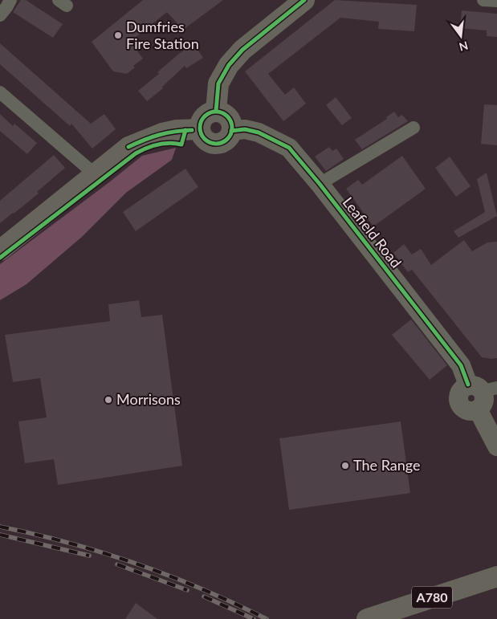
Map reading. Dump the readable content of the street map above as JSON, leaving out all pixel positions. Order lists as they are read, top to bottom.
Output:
{
  "streets": {
    "main road": ["A780"],
    "street": ["Leafield Road"]
  },
  "places": ["Dumfries Fire Station", "Morrisons", "The Range"],
  "north": "bottom"
}
